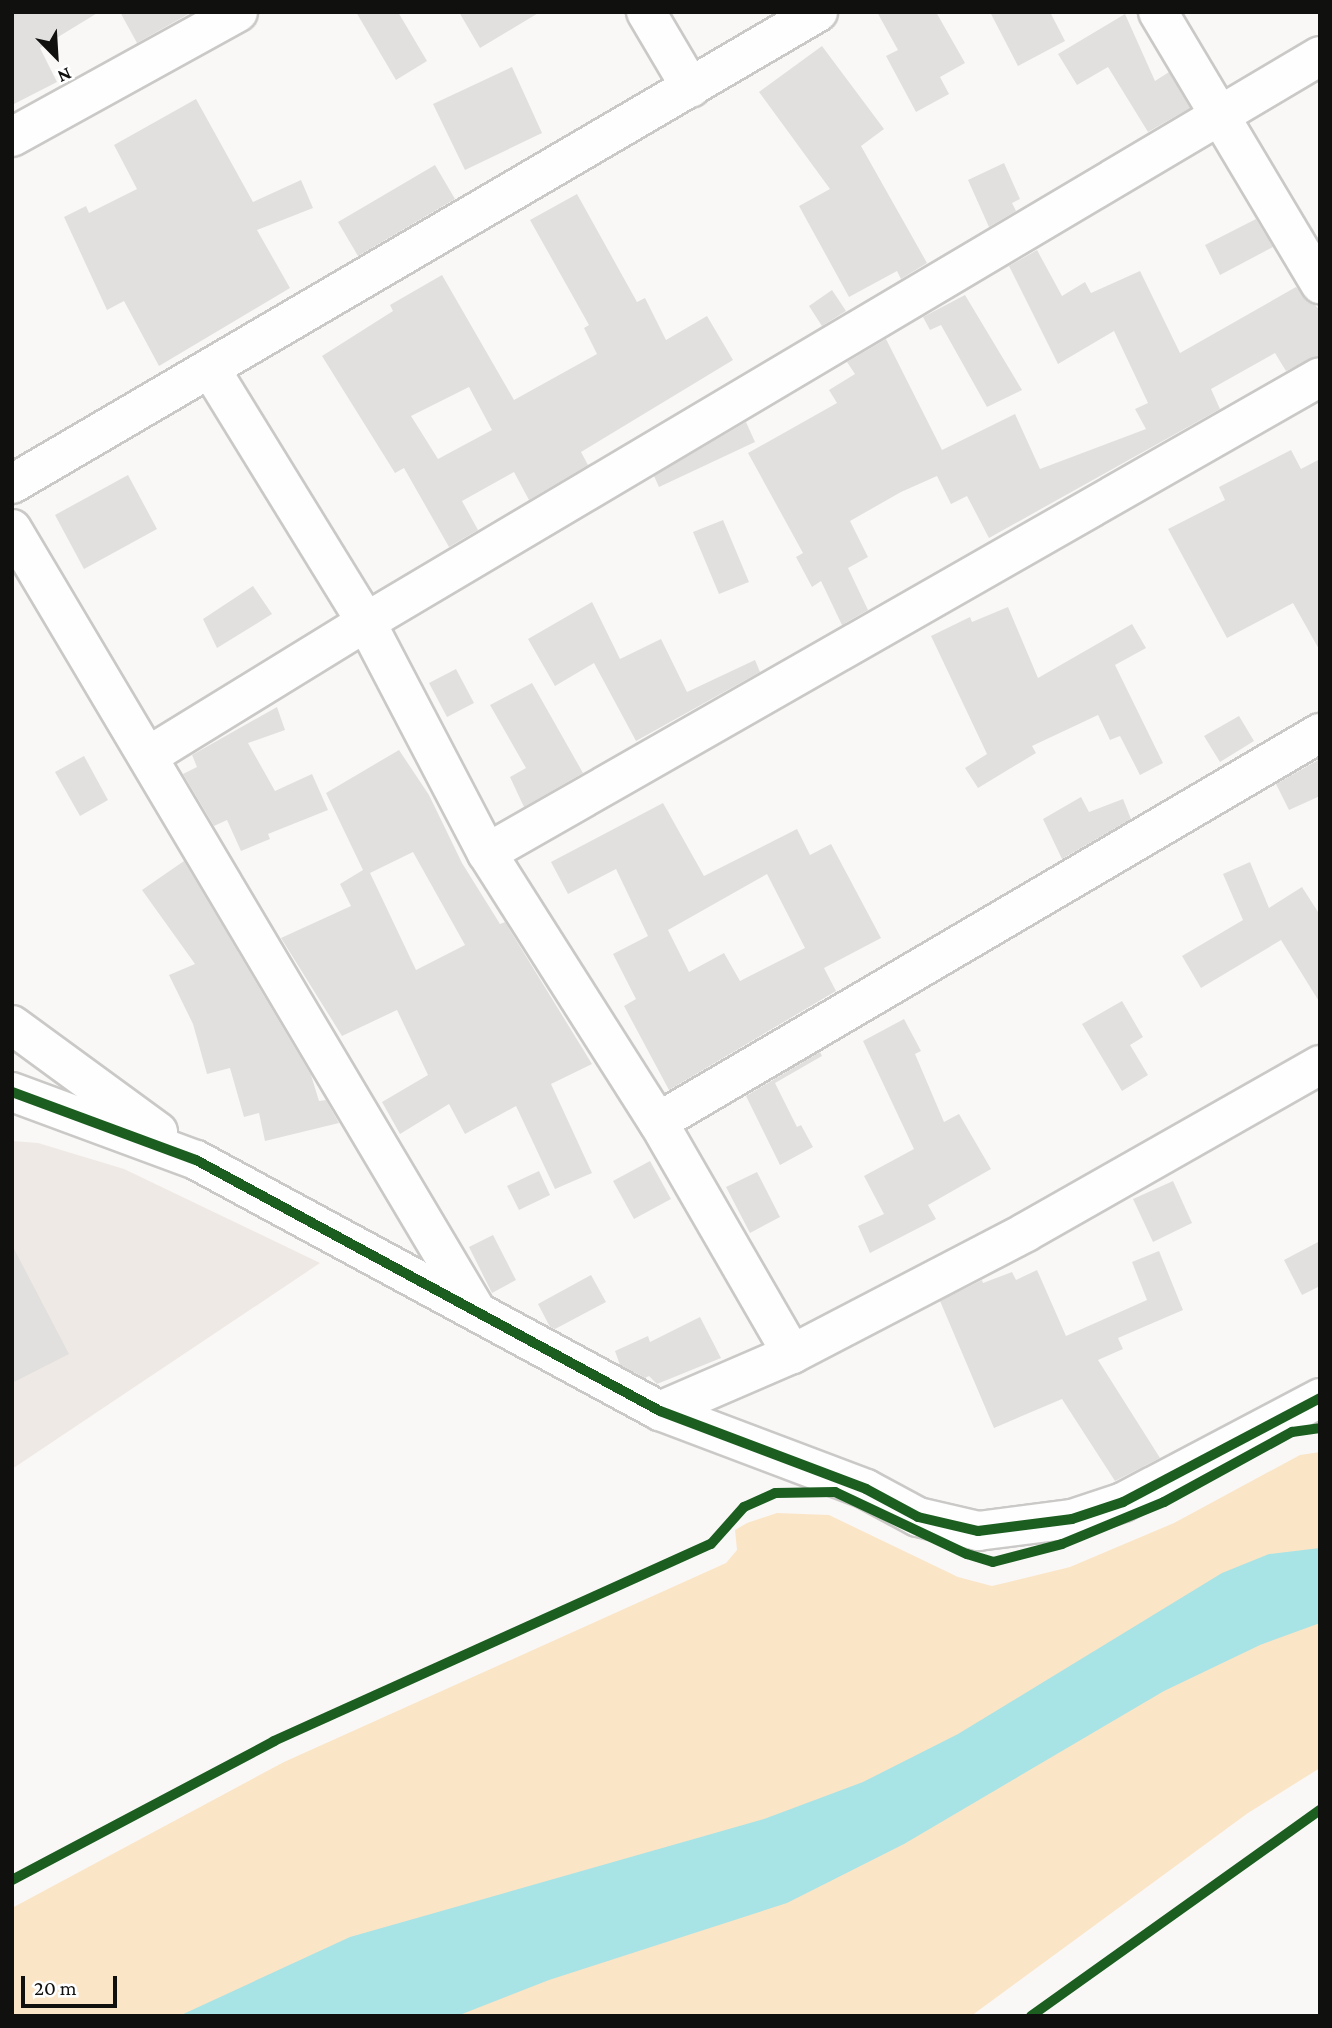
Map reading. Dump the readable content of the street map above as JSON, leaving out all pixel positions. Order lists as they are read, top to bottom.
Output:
{
  "scale_bar": "20 m",
  "north": "bottom right"
}
